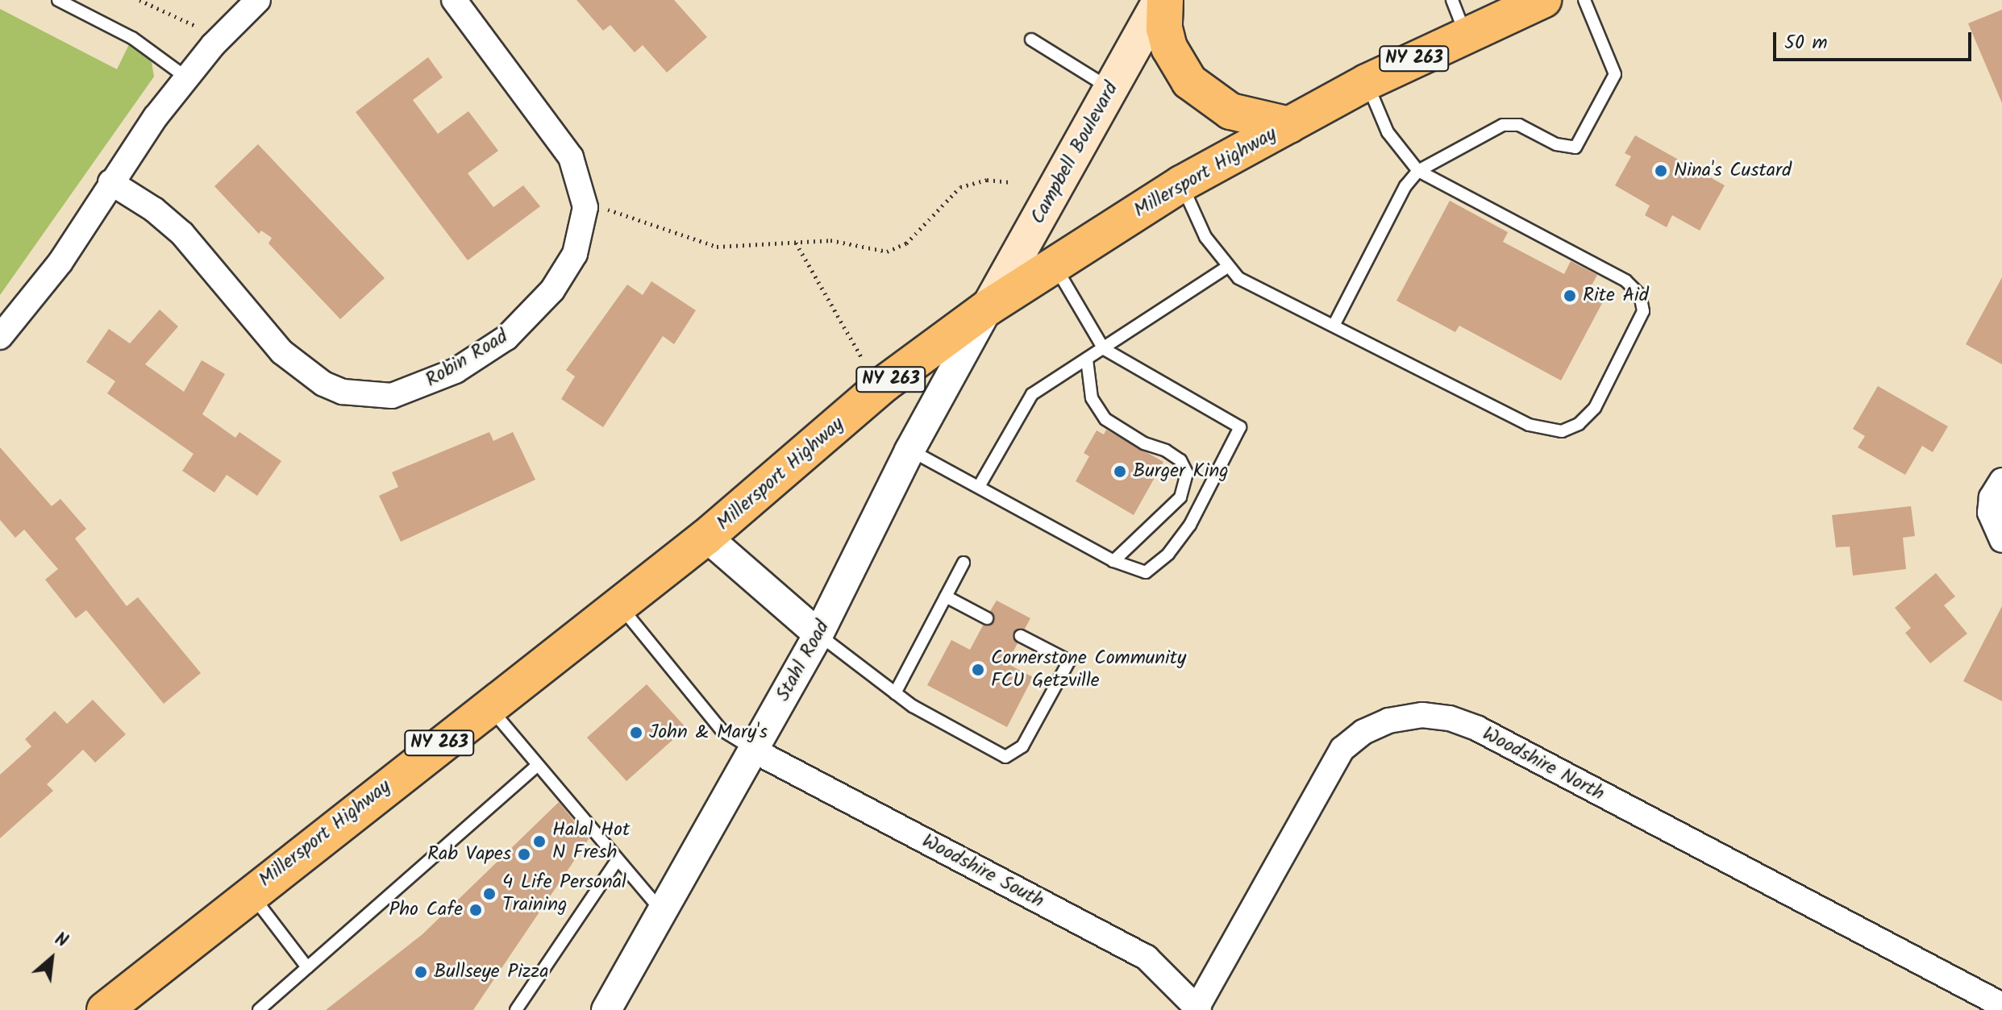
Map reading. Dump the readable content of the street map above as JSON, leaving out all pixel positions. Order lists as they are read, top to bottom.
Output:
{
  "streets": {
    "main road": ["NY 263", "Campbell Boulevard", "Millersport Highway"],
    "street": [
      "Robin Road",
      "Stahl Road",
      "Woodshire North",
      "Woodshire South"
    ]
  },
  "crossings": [
    ["Campbell Boulevard", "Millersport Highway"],
    ["Campbell Boulevard", "Stahl Road"],
    ["Millersport Highway", "Stahl Road"],
    ["Stahl Road", "Woodshire South"],
    ["Woodshire North", "Woodshire South"]
  ],
  "places": [
    "Nina's Custard",
    "Rite Aid",
    "Burger King",
    "Cornerstone Community FCU Getzville",
    "John & Mary's",
    "Halal Hot N Fresh",
    "Rab Vapes",
    "4 Life Personal Training",
    "Pho Cafe",
    "Bullseye Pizza"
  ],
  "scale_bar": "50 m",
  "north": "top right"
}
